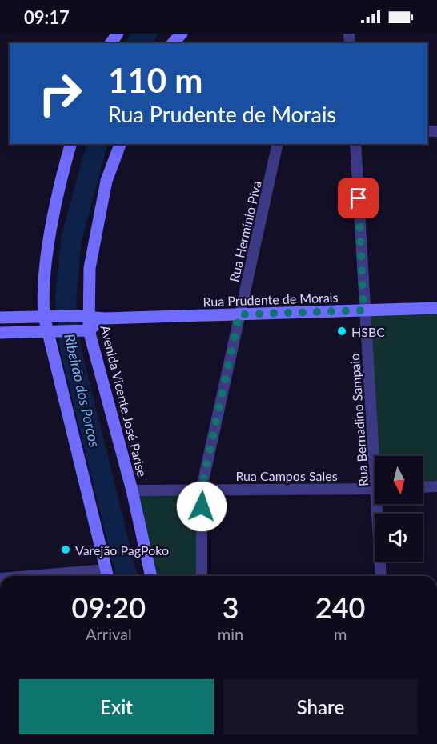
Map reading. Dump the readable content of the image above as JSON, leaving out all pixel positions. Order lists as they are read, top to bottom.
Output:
{
  "streets": {
    "street": [
      "Rua Hermínio Piva",
      "Rua Prudente de Morais",
      "Avenida Vicente José Parise",
      "Rua Bernadino Sampaio",
      "Rua Campos Sales"
    ]
  },
  "crossings": [
    ["Rua Hermínio Piva", "Rua Prudente de Morais"],
    ["Rua Hermínio Piva", "Rua Campos Sales"],
    ["Rua Prudente de Morais", "Avenida Vicente José Parise"],
    ["Rua Prudente de Morais", "Rua Bernadino Sampaio"],
    ["Avenida Vicente José Parise", "Rua Campos Sales"]
  ],
  "water": ["Ribeirão dos Porcos"],
  "places": ["HSBC", "Varejão PagPoko"],
  "north": "bottom",
  "page": {
    "status": "09:17",
    "turn": ["110 m", "Rua Prudente de Morais"],
    "eta": [
      "09:20",
      "Arrival",
      "3",
      "min",
      "240",
      "m"
    ],
    "buttons": ["Exit", "Share"]
  }
}
